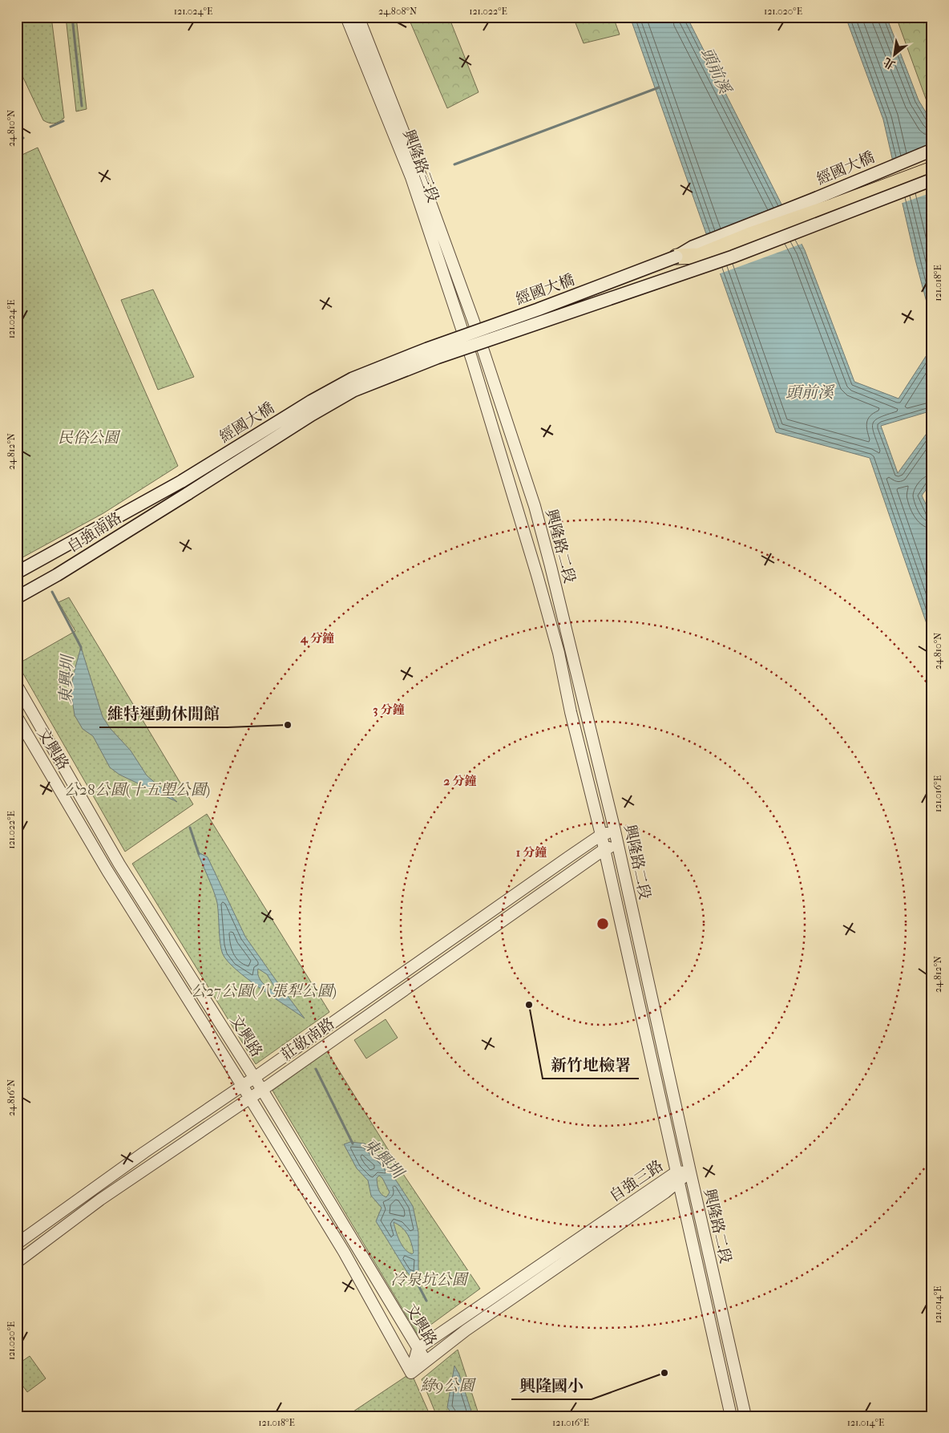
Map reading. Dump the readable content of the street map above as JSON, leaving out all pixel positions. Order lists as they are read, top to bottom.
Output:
{
  "streets": {
    "main road": ["經國大橋", "自強南路"],
    "street": [
      "興隆路三段",
      "興隆路二段",
      "文興路",
      "莊敬南路",
      "自強三路"
    ]
  },
  "crossings": [
    ["興隆路三段", "興隆路二段"],
    ["經國大橋", "自強南路"],
    ["興隆路二段", "莊敬南路"],
    ["興隆路二段", "自強三路"],
    ["文興路", "莊敬南路"],
    ["文興路", "自強三路"]
  ],
  "water": ["頭前溪", "東興圳"],
  "parks": [
    "民俗公園",
    "公28公園(十五塱公園)",
    "公27公園(八張犁公園)",
    "冷泉坑公園",
    "綠9公園"
  ],
  "places": ["維特運動休閒館", "新竹地檢署", "興隆國小"],
  "north": "bottom left",
  "coordinates": [
    "121.024°E",
    "24.808°N",
    "121.022°E",
    "121.020°E",
    "24.810°N",
    "121.018°E",
    "24.812°N",
    "121.016°E",
    "24.816°N",
    "121.014°E"
  ],
  "rings": [
    "4 分鐘",
    "3 分鐘",
    "2 分鐘",
    "1 分鐘"
  ]
}
